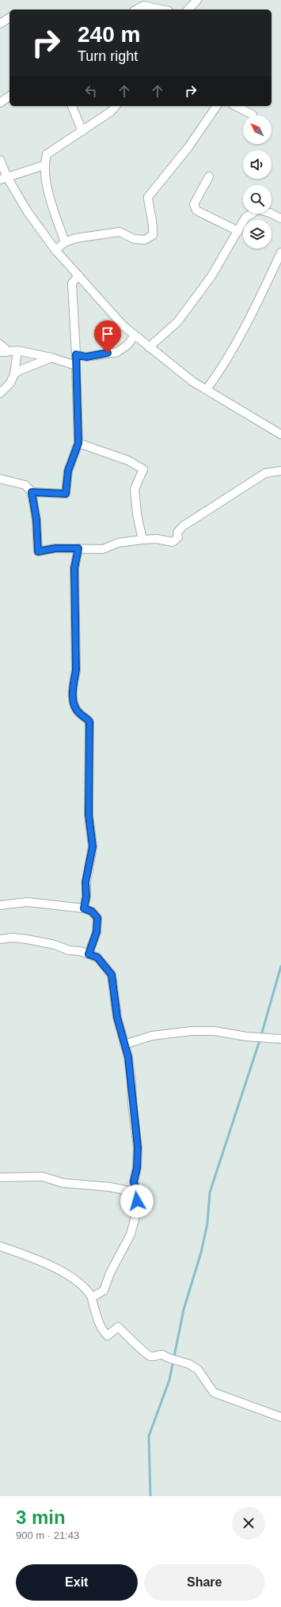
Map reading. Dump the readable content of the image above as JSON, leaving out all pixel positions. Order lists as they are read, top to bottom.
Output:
{
  "north": "top left",
  "page": {
    "turn": ["240 m", "Turn right"],
    "heading": ["3 min", "900 m · 21:43"],
    "buttons": ["Exit", "Share"]
  }
}
